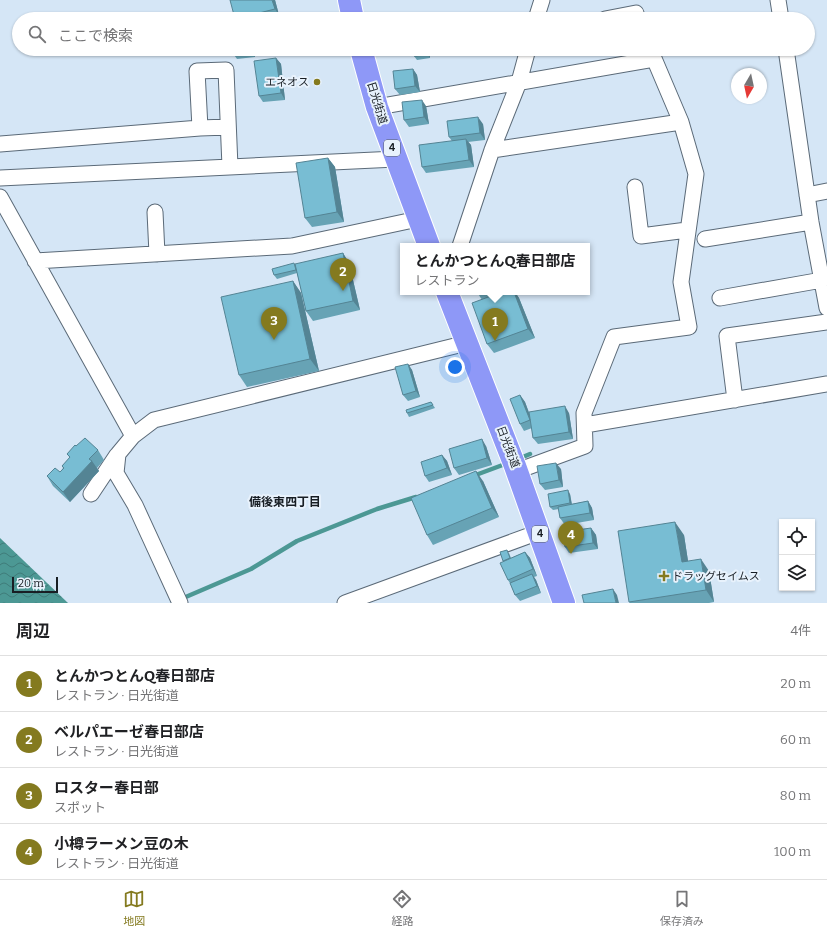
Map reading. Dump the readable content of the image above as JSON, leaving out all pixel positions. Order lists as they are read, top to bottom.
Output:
{
  "streets": {
    "highway": ["日光街道", "4"]
  },
  "districts": ["備後東四丁目"],
  "places": {
    "other": ["エネオス"],
    "health": ["ドラッグセイムス"]
  },
  "scale_bar": "20 m",
  "north": "bottom",
  "page": {
    "search": "ここで検索",
    "popup": ["とんかつとんQ春日部店", "レストラン"],
    "pins": [
      "2",
      "3",
      "1",
      "4"
    ],
    "scale": "20 m",
    "heading": ["周辺", "4件"],
    "list": [
      {
        "mark": "1",
        "name": "とんかつとんQ春日部店",
        "note": "レストラン · 日光街道",
        "value": "20 m"
      },
      {
        "mark": "2",
        "name": "ベルパエーゼ春日部店",
        "note": "レストラン · 日光街道",
        "value": "60 m"
      },
      {
        "mark": "3",
        "name": "ロスター春日部",
        "note": "スポット",
        "value": "80 m"
      },
      {
        "mark": "4",
        "name": "小樽ラーメン豆の木",
        "note": "レストラン · 日光街道",
        "value": "100 m"
      }
    ],
    "nav": ["地図", "経路", "保存済み"]
  }
}
